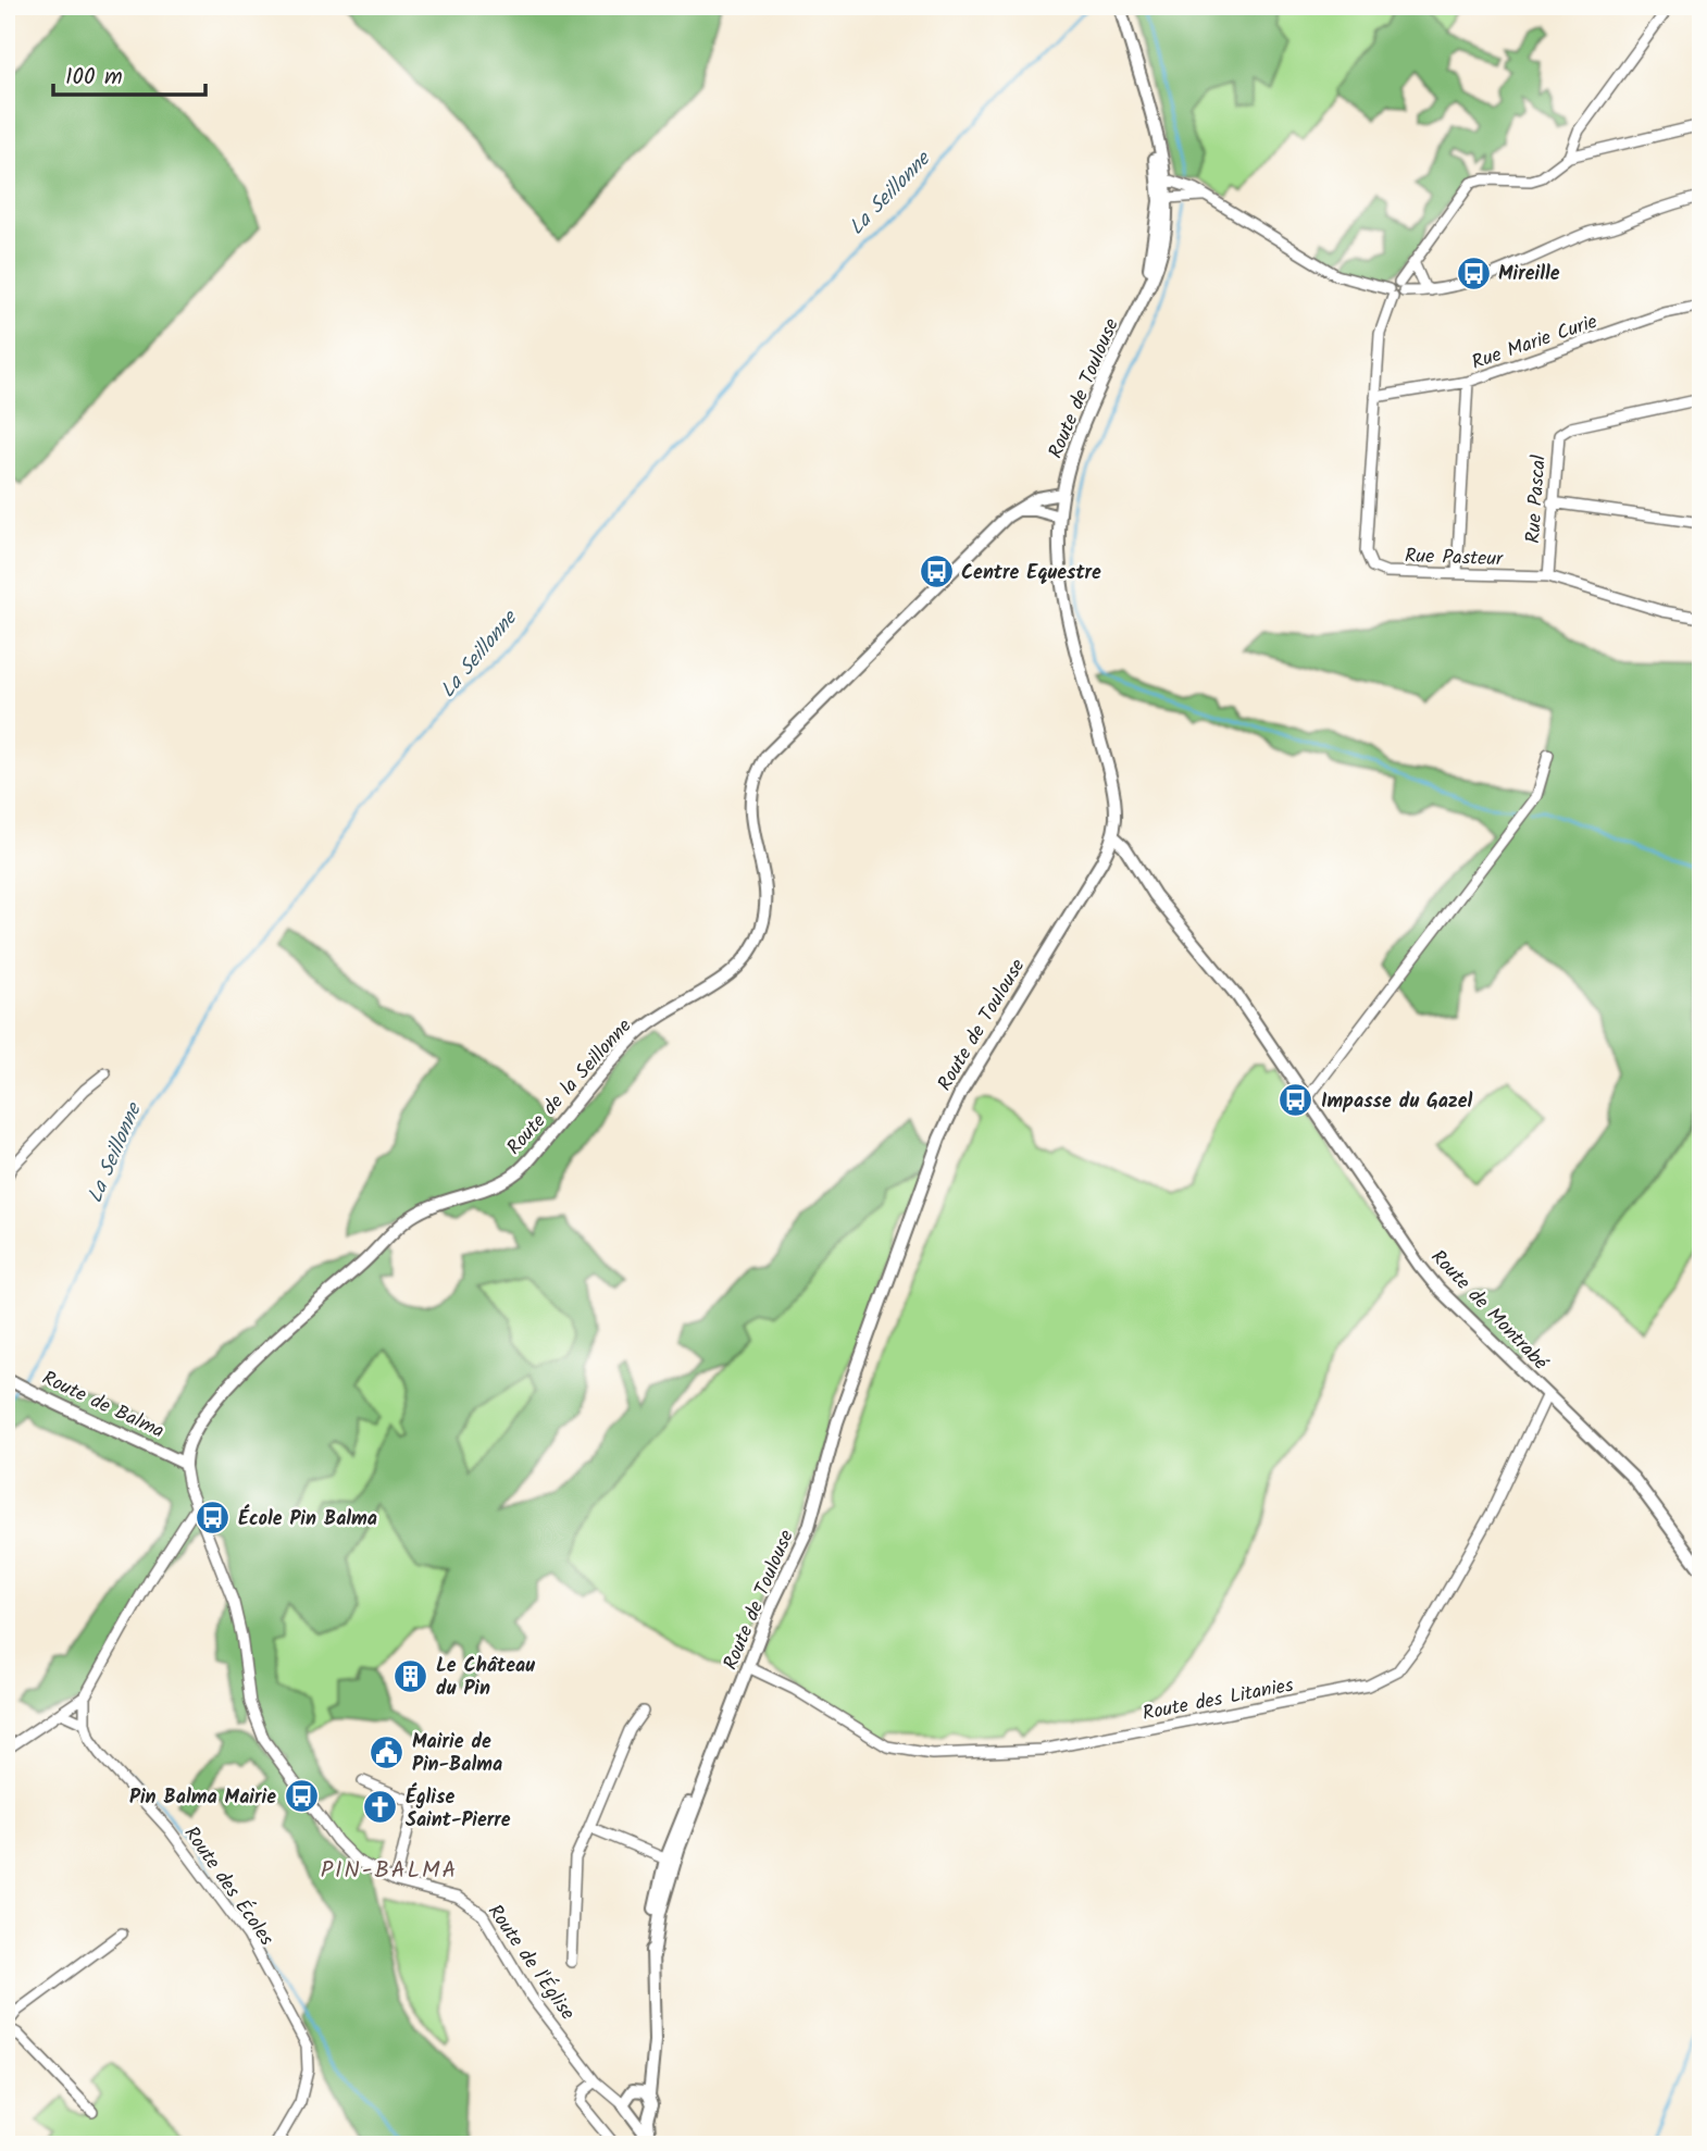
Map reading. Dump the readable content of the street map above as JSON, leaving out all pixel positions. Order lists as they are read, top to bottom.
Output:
{
  "streets": {
    "street": [
      "Rue Marie Curie",
      "Route de Toulouse",
      "Rue Pascal",
      "Rue Pasteur",
      "Route de la Seillonne",
      "Route de Montrabé",
      "Route de Balma",
      "Route des Litanies",
      "Route des Écoles",
      "Route de l'Église"
    ]
  },
  "crossings": [
    ["Rue Marie Curie", "Rue Pasteur"],
    ["Route de Toulouse", "Route de la Seillonne"],
    ["Route de Toulouse", "Route de Montrabé"],
    ["Route de Toulouse", "Route des Litanies"],
    ["Rue Pascal", "Rue Pasteur"],
    ["Route de la Seillonne", "Route de Balma"],
    ["Route de la Seillonne", "Route de l'Église"],
    ["Route de Montrabé", "Route des Litanies"],
    ["Route de Balma", "Route de l'Église"],
    ["Route des Écoles", "Route de l'Église"]
  ],
  "districts": ["PIN-BALMA"],
  "water": ["La Seillonne"],
  "places": {
    "bus stop": [
      "Mireille",
      "Centre Equestre",
      "Impasse du Gazel",
      "École Pin Balma",
      "Pin Balma Mairie"
    ],
    "building": ["Le Château du Pin"],
    "public building": ["Mairie de Pin-Balma"],
    "church": ["Église Saint-Pierre"]
  },
  "scale_bar": "100 m"
}
